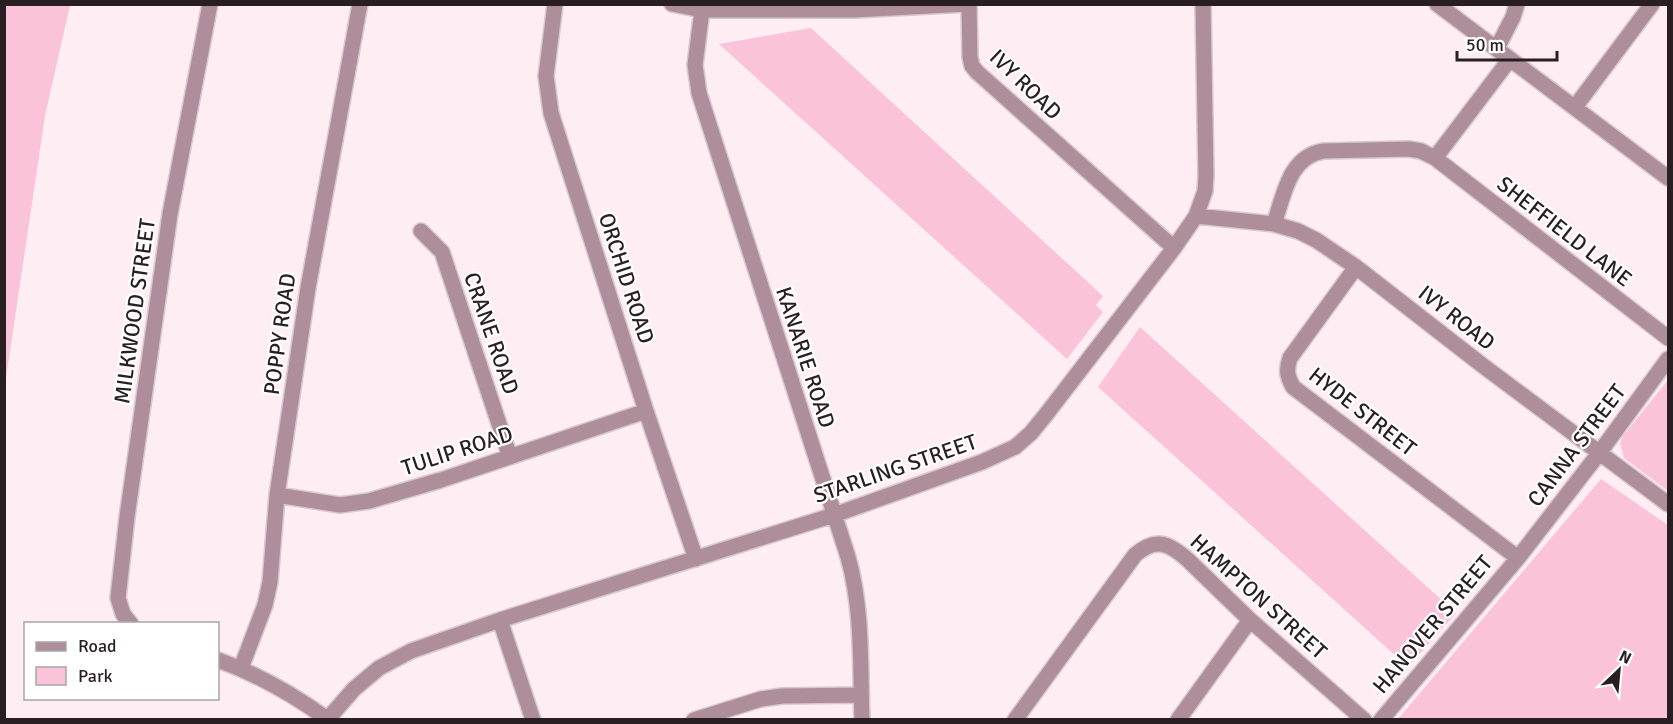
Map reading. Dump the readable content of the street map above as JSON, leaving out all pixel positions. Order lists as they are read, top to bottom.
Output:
{
  "streets": {
    "street": [
      "IVY ROAD",
      "SHEFFIELD LANE",
      "ORCHID ROAD",
      "MILKWOOD STREET",
      "CRANE ROAD",
      "POPPY ROAD",
      "KANARIE ROAD",
      "HYDE STREET",
      "CANNA STREET",
      "TULIP ROAD",
      "STARLING STREET",
      "HAMPTON STREET",
      "HANOVER STREET"
    ]
  },
  "crossings": [
    ["IVY ROAD", "SHEFFIELD LANE"],
    ["IVY ROAD", "HYDE STREET"],
    ["IVY ROAD", "CANNA STREET"],
    ["IVY ROAD", "STARLING STREET"],
    ["ORCHID ROAD", "TULIP ROAD"],
    ["ORCHID ROAD", "STARLING STREET"],
    ["CRANE ROAD", "TULIP ROAD"],
    ["POPPY ROAD", "TULIP ROAD"],
    ["KANARIE ROAD", "STARLING STREET"],
    ["HYDE STREET", "CANNA STREET"],
    ["HYDE STREET", "HANOVER STREET"],
    ["CANNA STREET", "HANOVER STREET"]
  ],
  "legend": ["Road", "Park"],
  "scale_bar": "50 m",
  "north": "top right"
}
